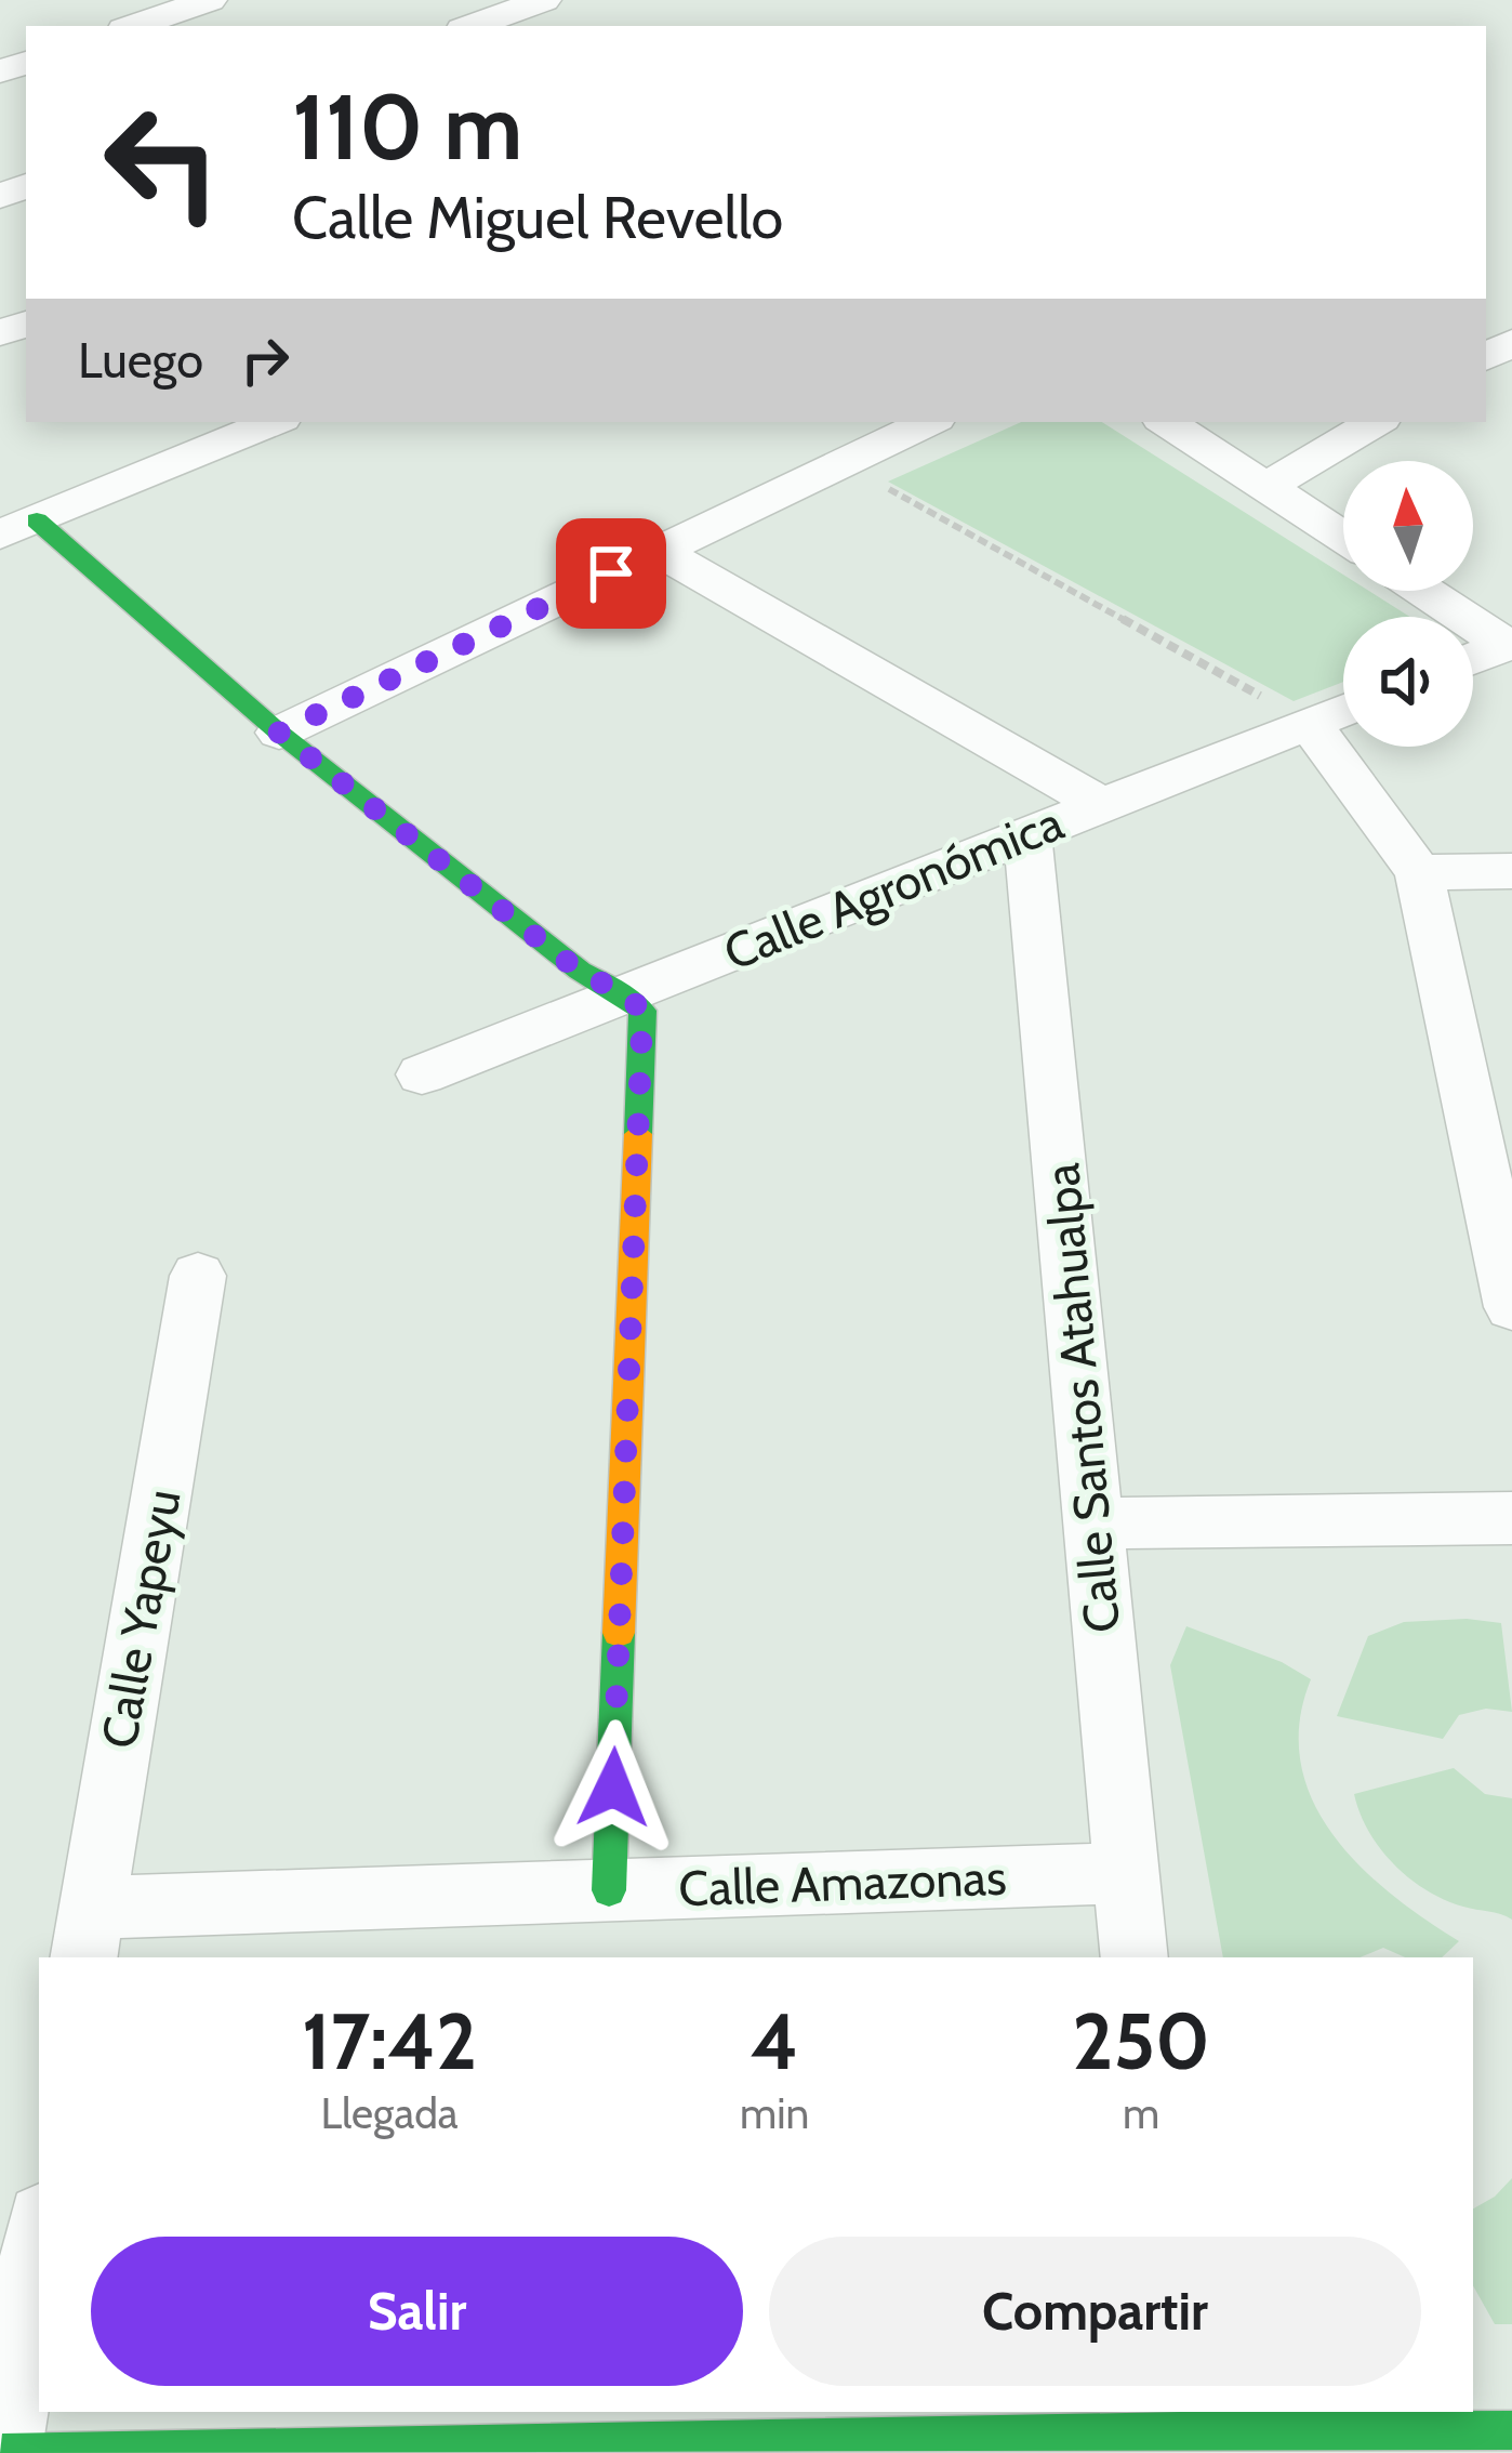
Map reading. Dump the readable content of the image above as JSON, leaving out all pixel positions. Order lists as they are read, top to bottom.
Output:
{
  "streets": {
    "street": [
      "Calle Agronómica",
      "Calle Santos Atahualpa",
      "Calle Yapeyu",
      "Calle Amazonas"
    ]
  },
  "crossings": [
    ["Calle Agronómica", "Calle Santos Atahualpa"],
    ["Calle Santos Atahualpa", "Calle Amazonas"],
    ["Calle Yapeyu", "Calle Amazonas"]
  ],
  "north": "top",
  "page": {
    "turn": ["110 m", "Calle Miguel Revello"],
    "then": "Luego",
    "eta": [
      "17:42",
      "Llegada",
      "4",
      "min",
      "250",
      "m"
    ],
    "buttons": ["Salir", "Compartir"]
  }
}
